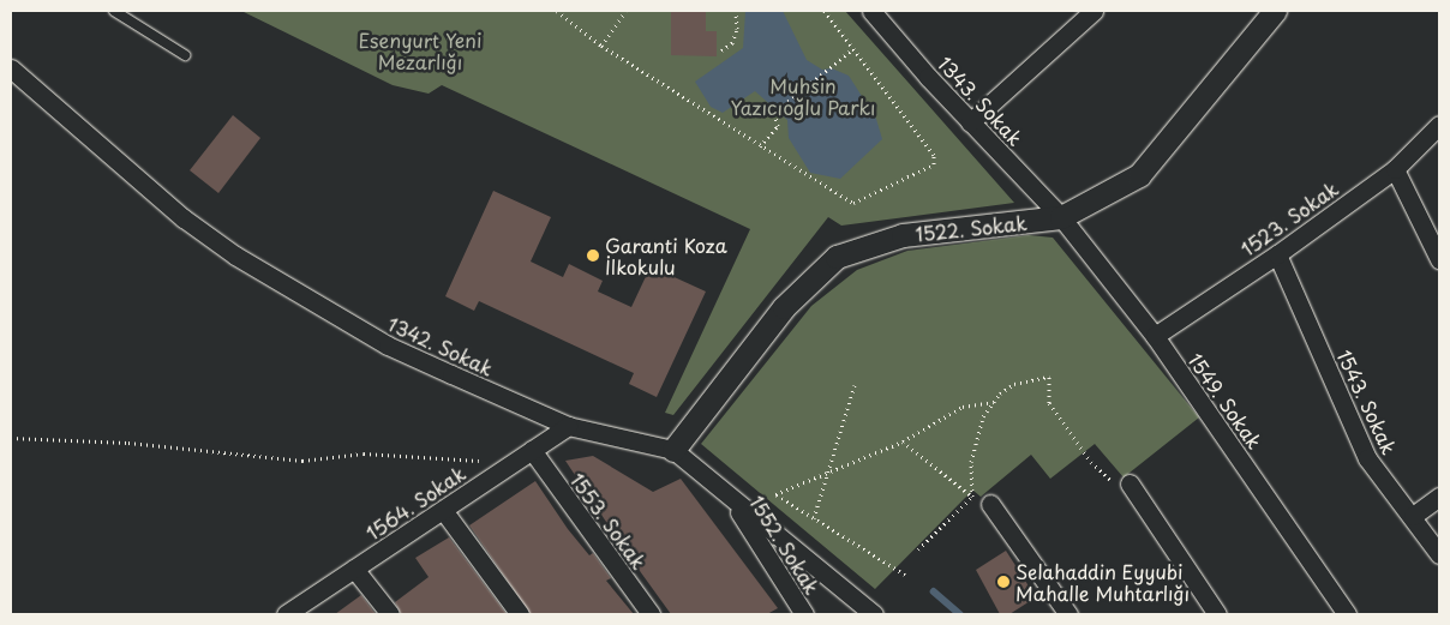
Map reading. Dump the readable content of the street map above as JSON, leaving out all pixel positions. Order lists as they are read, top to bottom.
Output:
{
  "streets": {
    "street": [
      "1343. Sokak",
      "1523. Sokak",
      "1522. Sokak",
      "1342. Sokak",
      "1549. Sokak",
      "1543. Sokak",
      "1564. Sokak",
      "1553. Sokak",
      "1552. Sokak"
    ]
  },
  "crossings": [
    ["1343. Sokak", "1522. Sokak"],
    ["1343. Sokak", "1549. Sokak"],
    ["1523. Sokak", "1549. Sokak"],
    ["1523. Sokak", "1543. Sokak"],
    ["1522. Sokak", "1342. Sokak"],
    ["1522. Sokak", "1549. Sokak"],
    ["1342. Sokak", "1564. Sokak"],
    ["1342. Sokak", "1552. Sokak"],
    ["1564. Sokak", "1553. Sokak"]
  ],
  "parks": ["Esenyurt Yeni Mezarlığı", "Muhsin Yazıcıoğlu Parkı"],
  "places": ["Garanti Koza İlkokulu", "Selahaddin Eyyubi Mahalle Muhtarlığı"]
}
